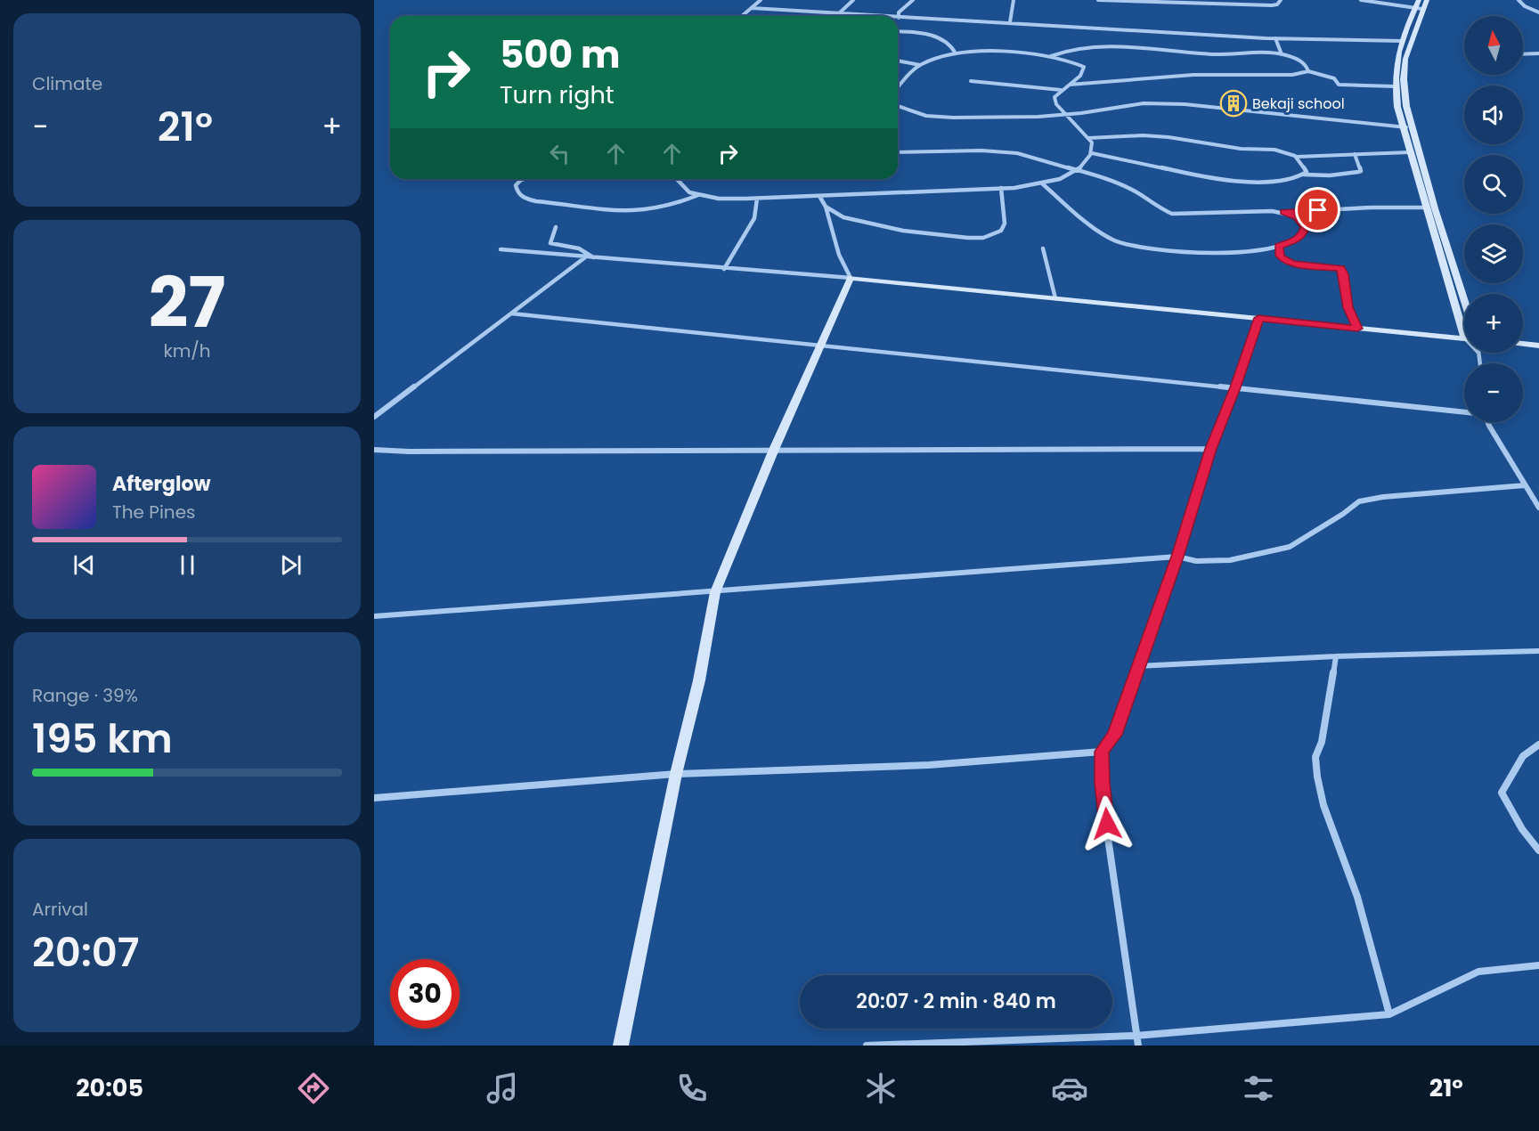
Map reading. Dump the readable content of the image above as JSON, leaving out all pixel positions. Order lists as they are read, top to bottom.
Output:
{
  "places": {
    "building": ["Bekaji school"]
  },
  "north": "top",
  "page": {
    "tile": [
      "Climate",
      ["27", "km/h"],
      ["Range · 39%", "195 km"],
      ["Arrival", "20:07"]
    ],
    "map_buttons": ["+", "−"],
    "turn": ["500 m", "Turn right"],
    "heat": ["−", "21°", "+"],
    "song": ["Afterglow", "The Pines"],
    "limit": "30",
    "trip": "20:07 · 2 min · 840 m",
    "tabs": ["20:05", "21°"]
  }
}
